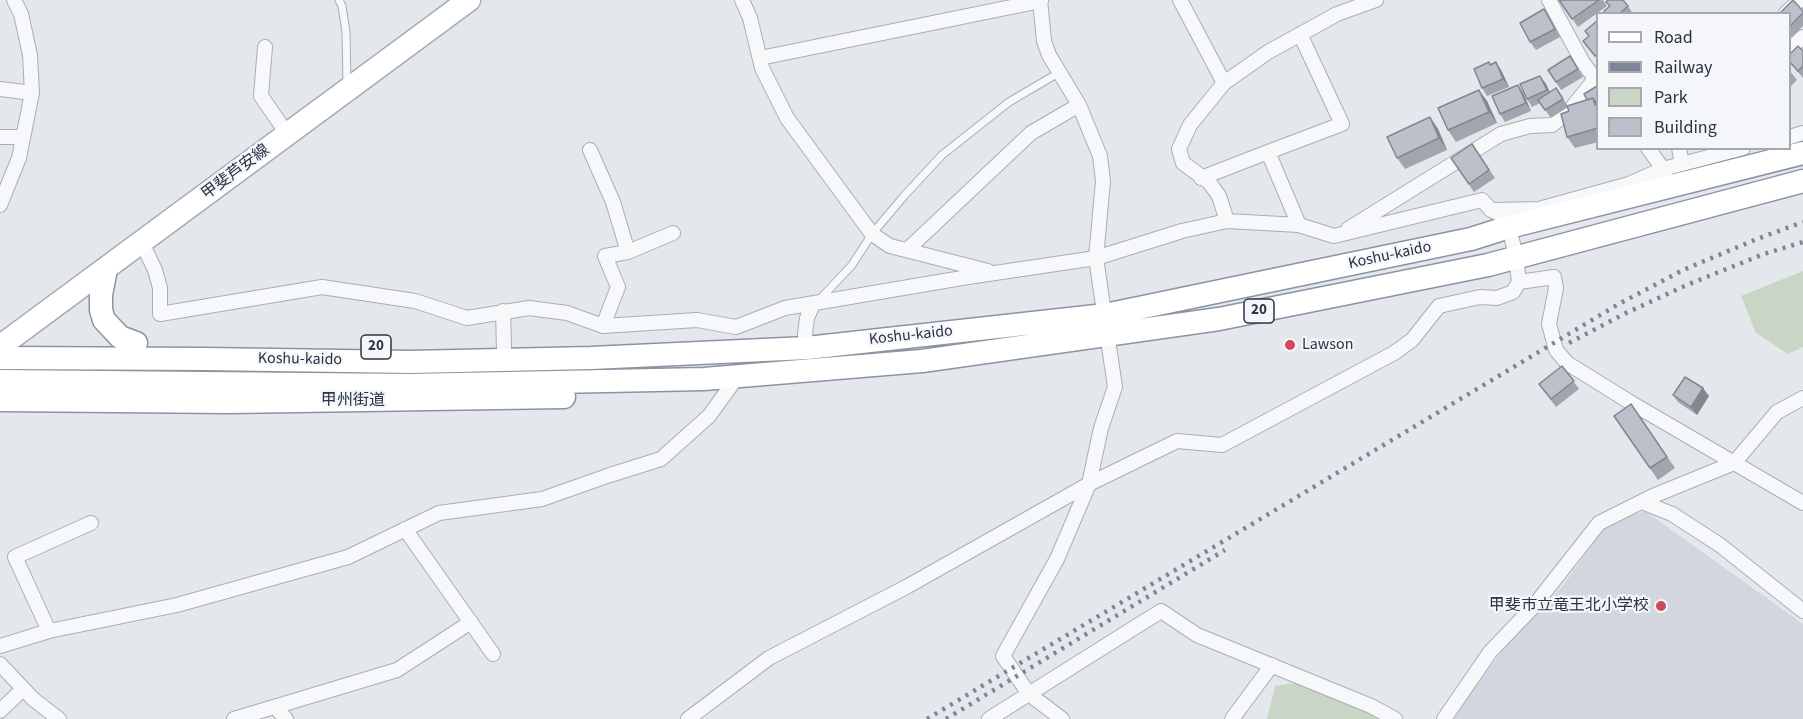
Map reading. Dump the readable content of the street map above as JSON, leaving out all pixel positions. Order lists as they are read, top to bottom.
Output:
{
  "streets": {
    "main road": [
      "甲斐芦安線",
      "Koshu-kaido",
      "20",
      "甲州街道"
    ]
  },
  "crossings": [
    ["甲斐芦安線", "Koshu-kaido"],
    ["甲斐芦安線", "20"],
    ["Koshu-kaido", "20"],
    ["Koshu-kaido", "甲州街道"]
  ],
  "places": ["Lawson", "甲斐市立竜王北小学校"],
  "legend": [
    "Road",
    "Railway",
    "Park",
    "Building"
  ]
}
